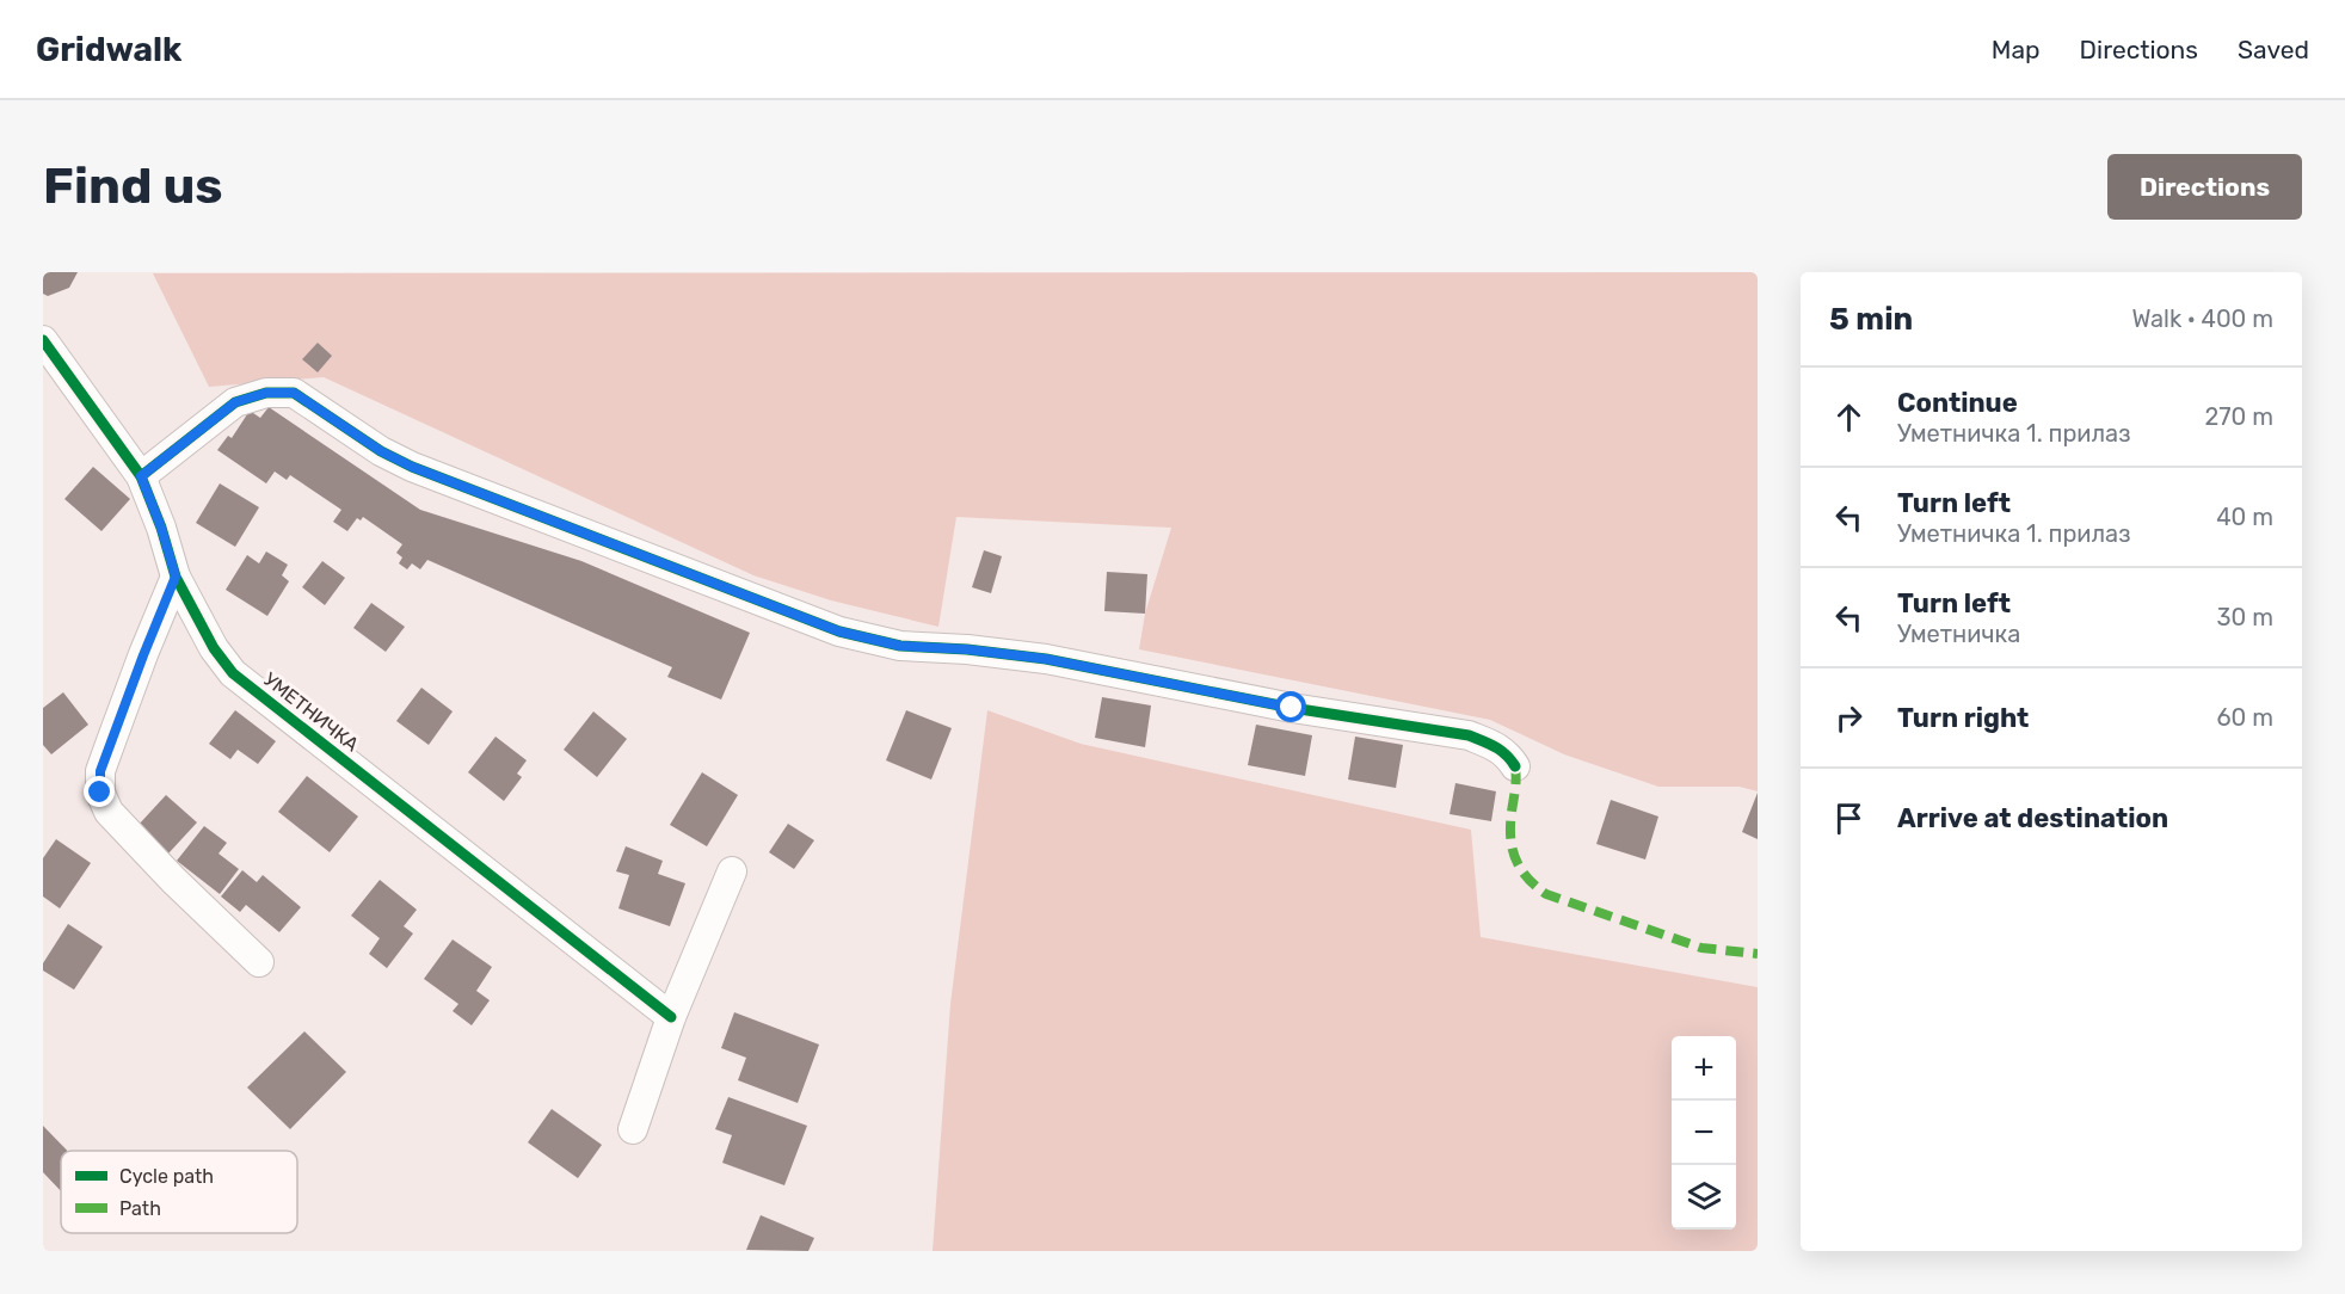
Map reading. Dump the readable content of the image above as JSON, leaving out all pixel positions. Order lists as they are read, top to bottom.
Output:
{
  "streets": {
    "street": ["УМЕТНИЧКА"]
  },
  "legend": ["Cycle path", "Path"],
  "page": {
    "header": "Gridwalk",
    "nav": ["Map", "Directions", "Saved"],
    "buttons": "Directions",
    "title": "Find us",
    "heading": ["5 min", "Walk · 400 m"],
    "list": [
      ["Continue", "Уметничка 1. прилаз", "270 m"],
      ["Turn left", "Уметничка 1. прилаз", "40 m"],
      ["Turn left", "Уметничка", "30 m"],
      ["Turn right", "60 m"],
      "Arrive at destination"
    ],
    "map_buttons": ["+", "−"]
  }
}
